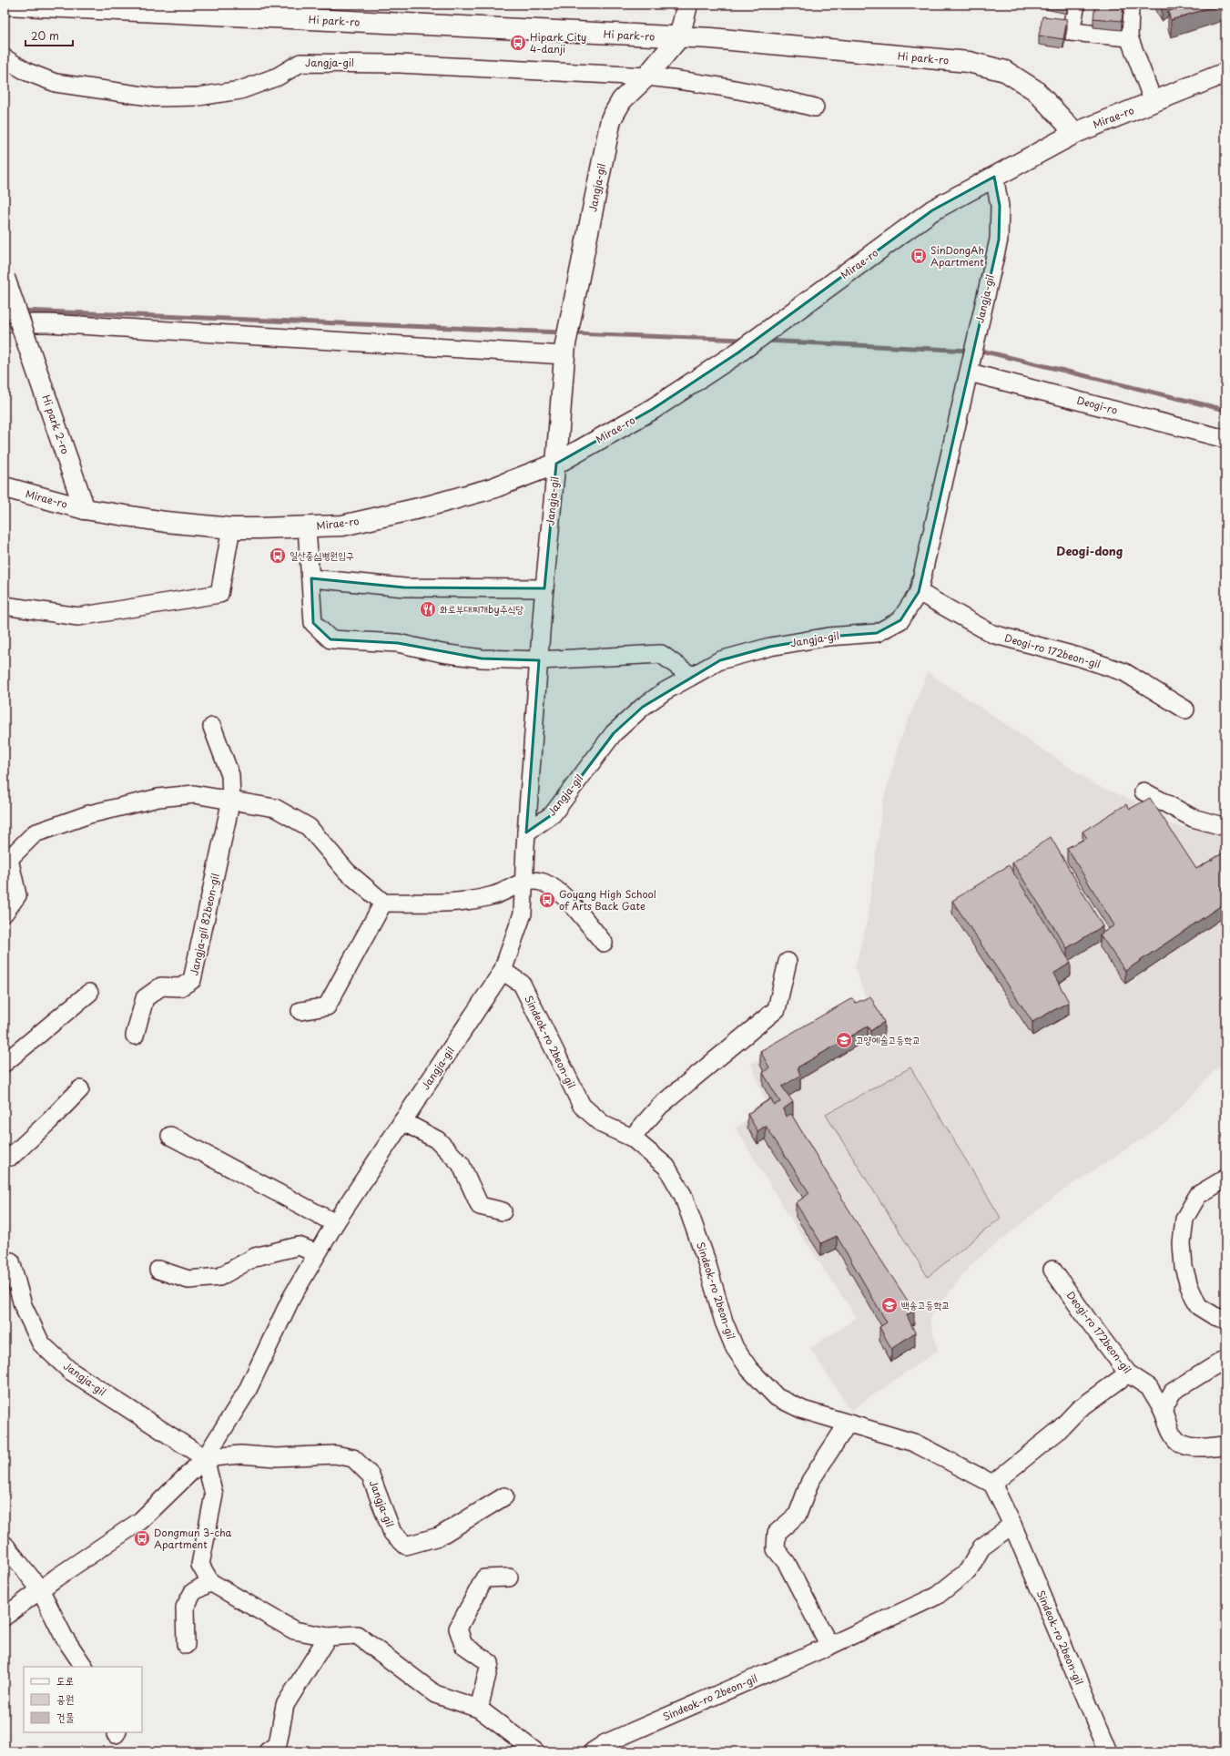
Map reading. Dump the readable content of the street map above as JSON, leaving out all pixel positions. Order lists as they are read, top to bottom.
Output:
{
  "streets": {
    "street": [
      "Hi park-ro",
      "Jangja-gil",
      "Mirae-ro",
      "Deogi-ro",
      "Hi park 2-ro",
      "Deogi-ro 172beon-gil",
      "Jangja-gil 82beon-gil",
      "Sindeok-ro 2beon-gil"
    ]
  },
  "crossings": [
    ["Hi park-ro", "Jangja-gil"],
    ["Hi park-ro", "Mirae-ro"],
    ["Jangja-gil", "Mirae-ro"],
    ["Jangja-gil", "Deogi-ro"],
    ["Jangja-gil", "Deogi-ro 172beon-gil"],
    ["Jangja-gil", "Sindeok-ro 2beon-gil"],
    ["Mirae-ro", "Hi park 2-ro"]
  ],
  "districts": ["Deogi-dong"],
  "places": {
    "bus stop": [
      "Hipark City 4-danji",
      "SinDongAh Apartment",
      "일산중심병원입구",
      "Goyang High School of Arts Back Gate",
      "Dongmun 3-cha Apartment"
    ],
    "restaurant": ["화로부대찌개by주식당"],
    "school or university": ["고양예술고등학교", "백송고등학교"]
  },
  "legend": ["도로", "공원", "건물"],
  "scale_bar": "20 m"
}
